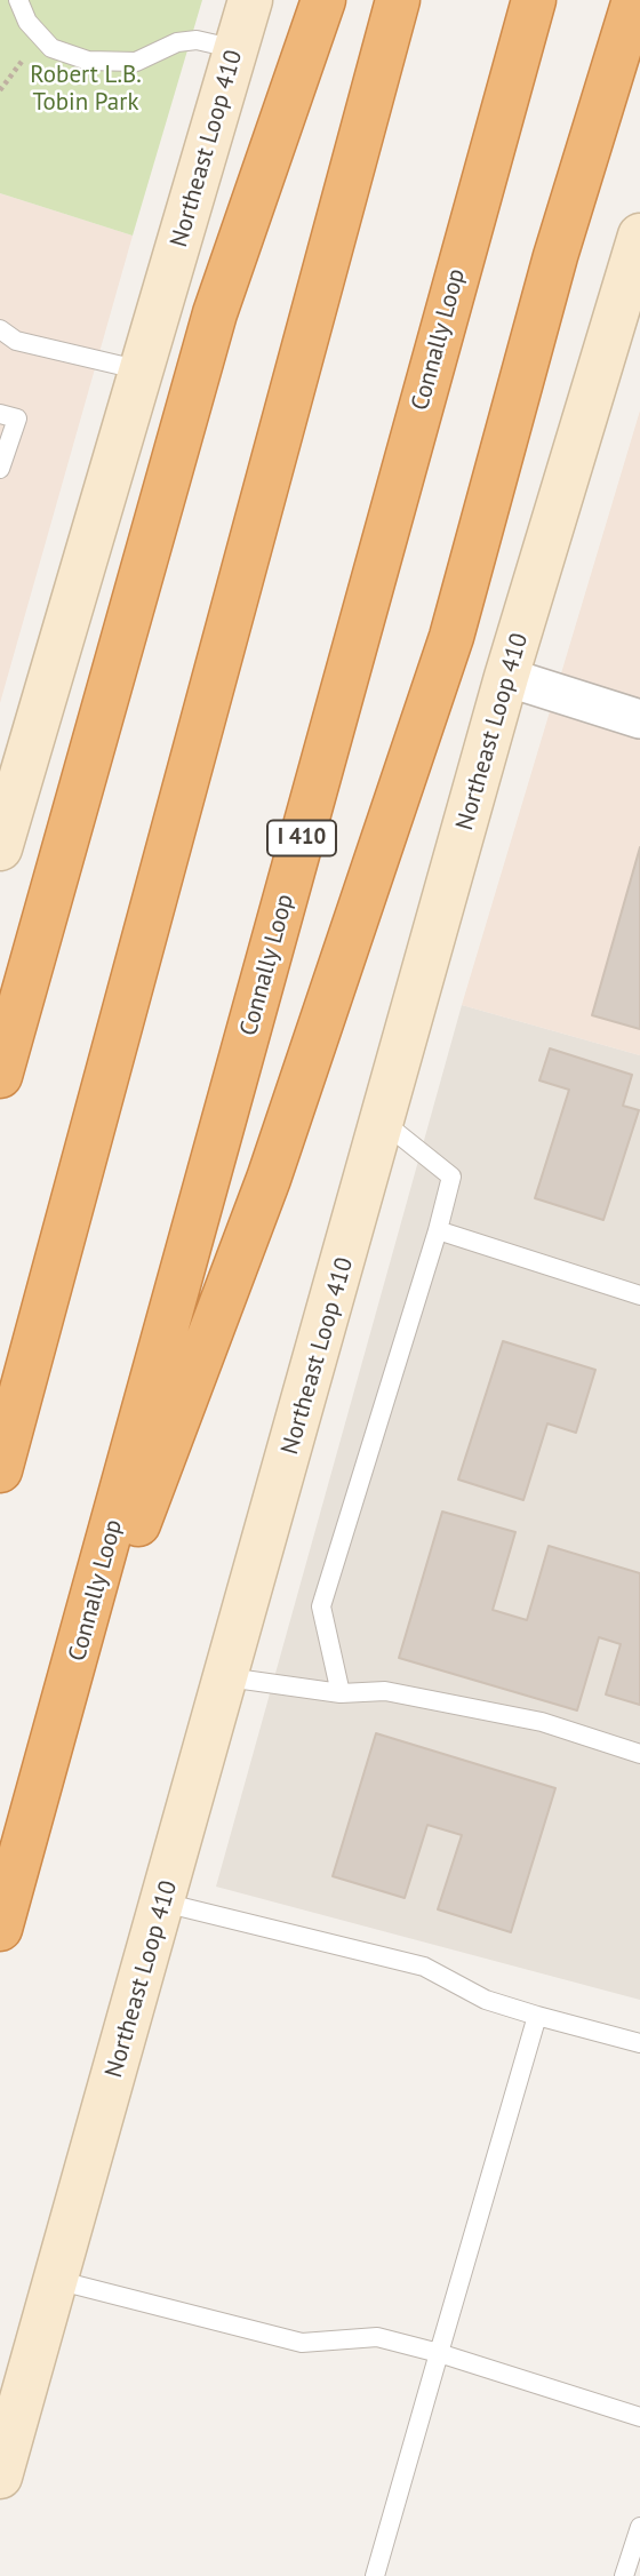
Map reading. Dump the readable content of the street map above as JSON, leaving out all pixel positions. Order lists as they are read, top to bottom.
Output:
{
  "streets": {
    "highway": ["Connally Loop", "I 410"],
    "main road": ["Northeast Loop 410"]
  },
  "parks": ["Robert L.B. Tobin Park"]
}
